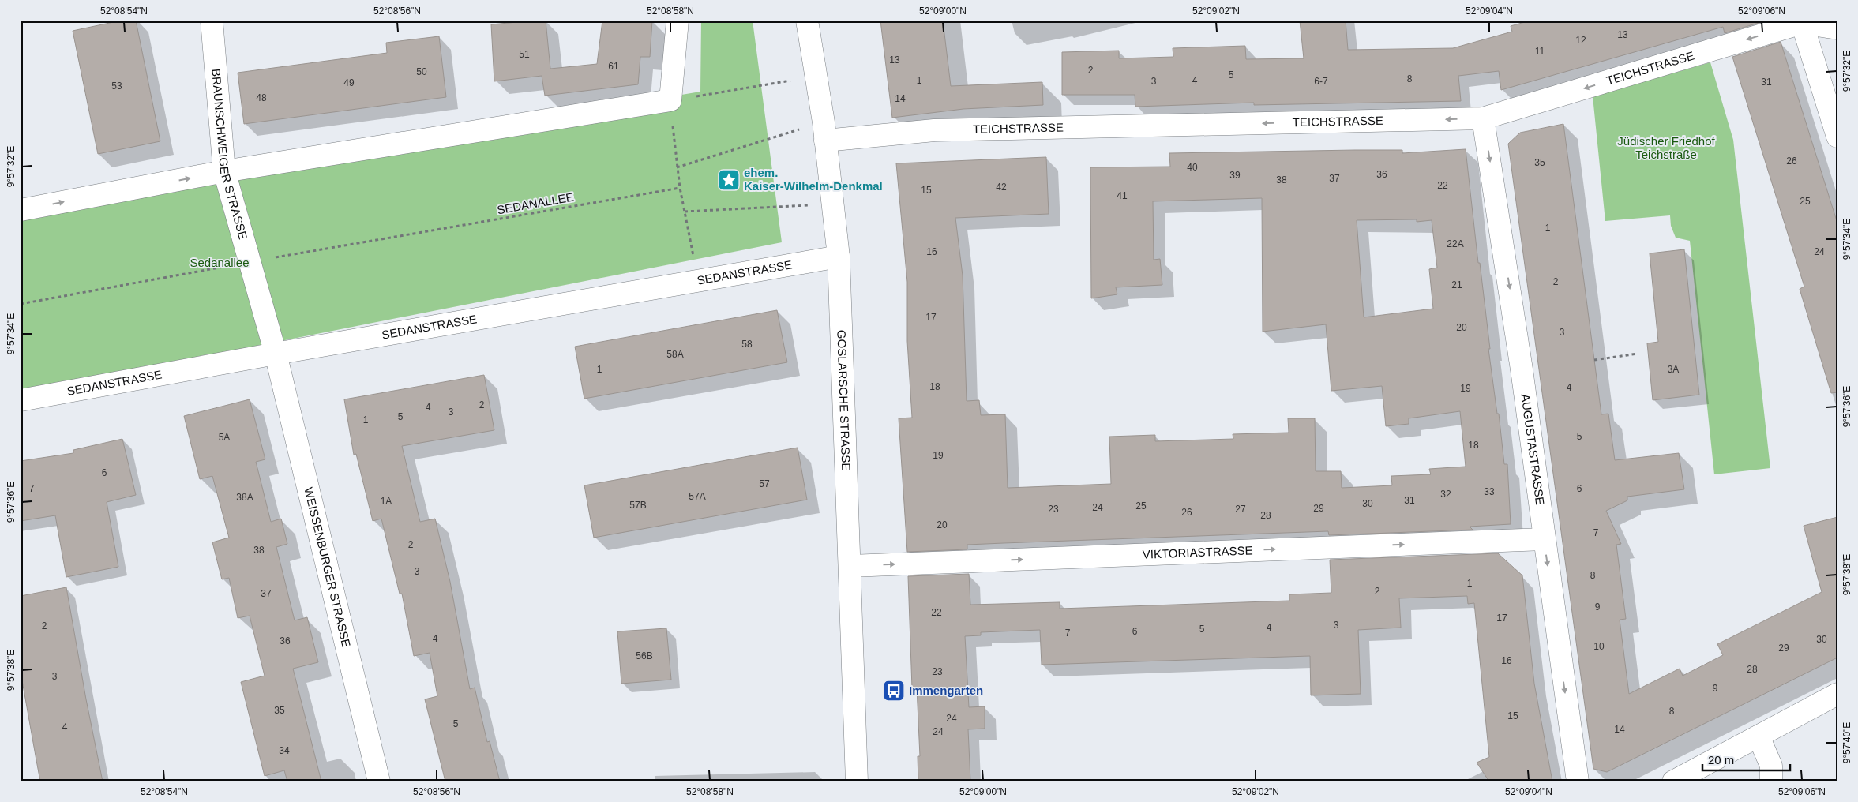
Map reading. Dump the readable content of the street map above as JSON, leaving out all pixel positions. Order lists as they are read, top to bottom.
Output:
{
  "streets": {
    "street": [
      "TEICHSTRASSE",
      "BRAUNSCHWEIGER STRASSE",
      "SEDANSTRASSE",
      "GOSLARSCHE STRASSE",
      "AUGUSTASTRASSE",
      "VIKTORIASTRASSE",
      "WEISSENBURGER STRASSE"
    ],
    "path": ["SEDANALLEE"]
  },
  "crossings": [
    ["TEICHSTRASSE", "GOSLARSCHE STRASSE"],
    ["TEICHSTRASSE", "AUGUSTASTRASSE"],
    ["BRAUNSCHWEIGER STRASSE", "SEDANALLEE"],
    ["BRAUNSCHWEIGER STRASSE", "SEDANSTRASSE"],
    ["BRAUNSCHWEIGER STRASSE", "WEISSENBURGER STRASSE"],
    ["SEDANSTRASSE", "GOSLARSCHE STRASSE"],
    ["SEDANSTRASSE", "WEISSENBURGER STRASSE"],
    ["GOSLARSCHE STRASSE", "VIKTORIASTRASSE"],
    ["AUGUSTASTRASSE", "VIKTORIASTRASSE"]
  ],
  "one_way": ["TEICHSTRASSE", "AUGUSTASTRASSE", "VIKTORIASTRASSE"],
  "parks": ["Jüdischer Friedhof Teichstraße", "Sedanallee"],
  "places": {
    "place": ["ehem. Kaiser-Wilhelm-Denkmal"],
    "bus stop": ["Immengarten"]
  },
  "house_numbers": [
    "13",
    "12",
    "11",
    "51",
    "13",
    "61",
    "2",
    "50",
    "5",
    "8",
    "1",
    "4",
    "3",
    "6-7",
    "31",
    "49",
    "53",
    "48",
    "14",
    "26",
    "35",
    "40",
    "36",
    "39",
    "37",
    "38",
    "22",
    "42",
    "15",
    "41",
    "25",
    "1",
    "22A",
    "16",
    "24",
    "2",
    "21",
    "17",
    "20",
    "3",
    "58",
    "58A",
    "1",
    "3A",
    "18",
    "4",
    "19",
    "2",
    "4",
    "3",
    "5",
    "1",
    "5",
    "5A",
    "18",
    "19",
    "6",
    "57",
    "7",
    "6",
    "33",
    "32",
    "57A",
    "38A",
    "31",
    "1A",
    "30",
    "57B",
    "25",
    "24",
    "29",
    "23",
    "27",
    "26",
    "28",
    "20",
    "7",
    "2",
    "38",
    "3",
    "8",
    "1",
    "2",
    "37",
    "9",
    "22",
    "17",
    "3",
    "2",
    "4",
    "5",
    "6",
    "7",
    "4",
    "30",
    "36",
    "10",
    "29",
    "56B",
    "16",
    "28",
    "23",
    "3",
    "9",
    "35",
    "8",
    "15",
    "24",
    "5",
    "4",
    "14",
    "24",
    "34"
  ],
  "scale_bar": "20 m",
  "coordinates": [
    "52°08'54\"N",
    "52°08'56\"N",
    "52°08'58\"N",
    "52°09'00\"N",
    "52°09'02\"N",
    "52°09'04\"N",
    "52°09'06\"N",
    "9°57'32\"E",
    "9°57'34\"E",
    "9°57'36\"E",
    "9°57'38\"E",
    "9°57'40\"E"
  ]
}
